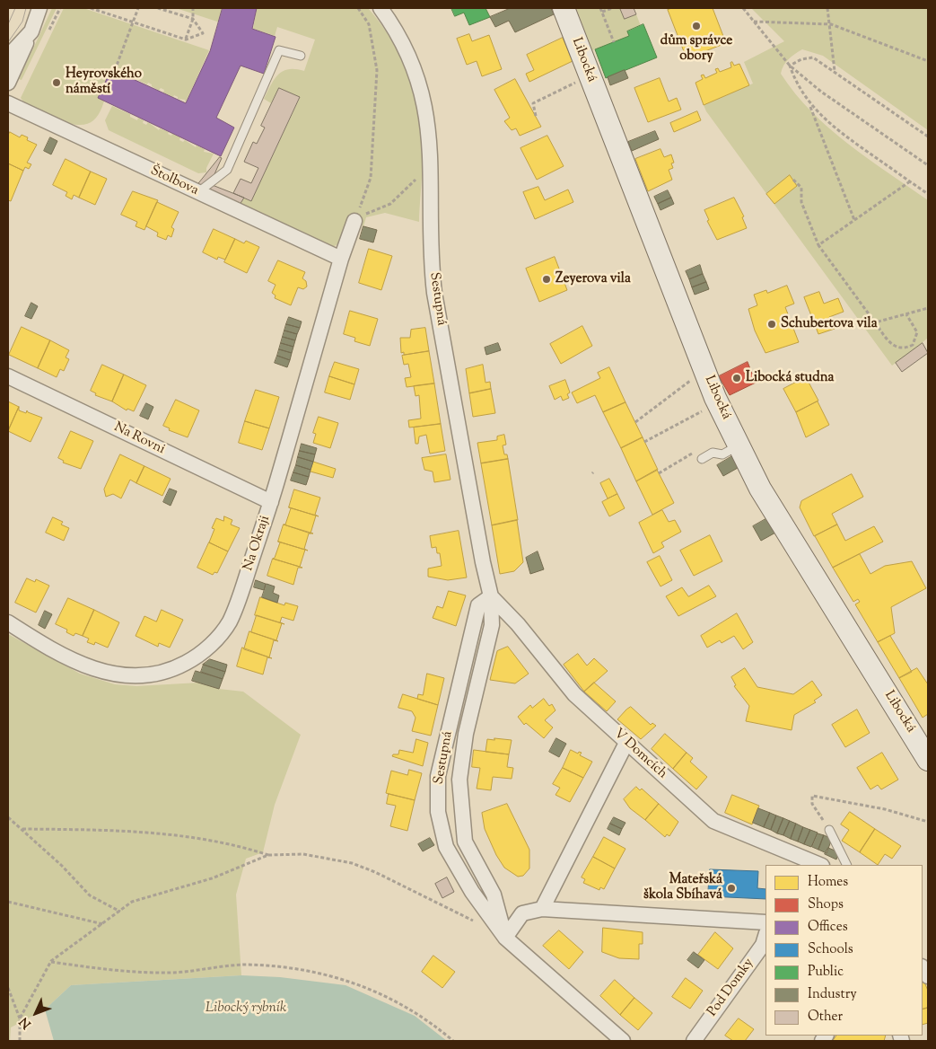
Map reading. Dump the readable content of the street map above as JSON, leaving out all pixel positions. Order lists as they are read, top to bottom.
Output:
{
  "streets": {
    "street": [
      "Libocká",
      "Štolbova",
      "Sestupná",
      "Na Rovni",
      "Na Okraji",
      "V Domcích",
      "Pod Domky"
    ]
  },
  "crossings": [
    ["Štolbova", "Na Okraji"],
    ["Sestupná", "V Domcích"],
    ["Na Rovni", "Na Okraji"]
  ],
  "water": ["Libocký rybník"],
  "places": [
    "dům správce obory",
    "Heyrovského náměstí",
    "Zeyerova vila",
    "Schubertova vila",
    "Libocká studna",
    "Mateřská škola Sbíhavá"
  ],
  "legend": [
    "Homes",
    "Shops",
    "Offices",
    "Schools",
    "Public",
    "Industry",
    "Other"
  ],
  "north": "bottom left"
}
